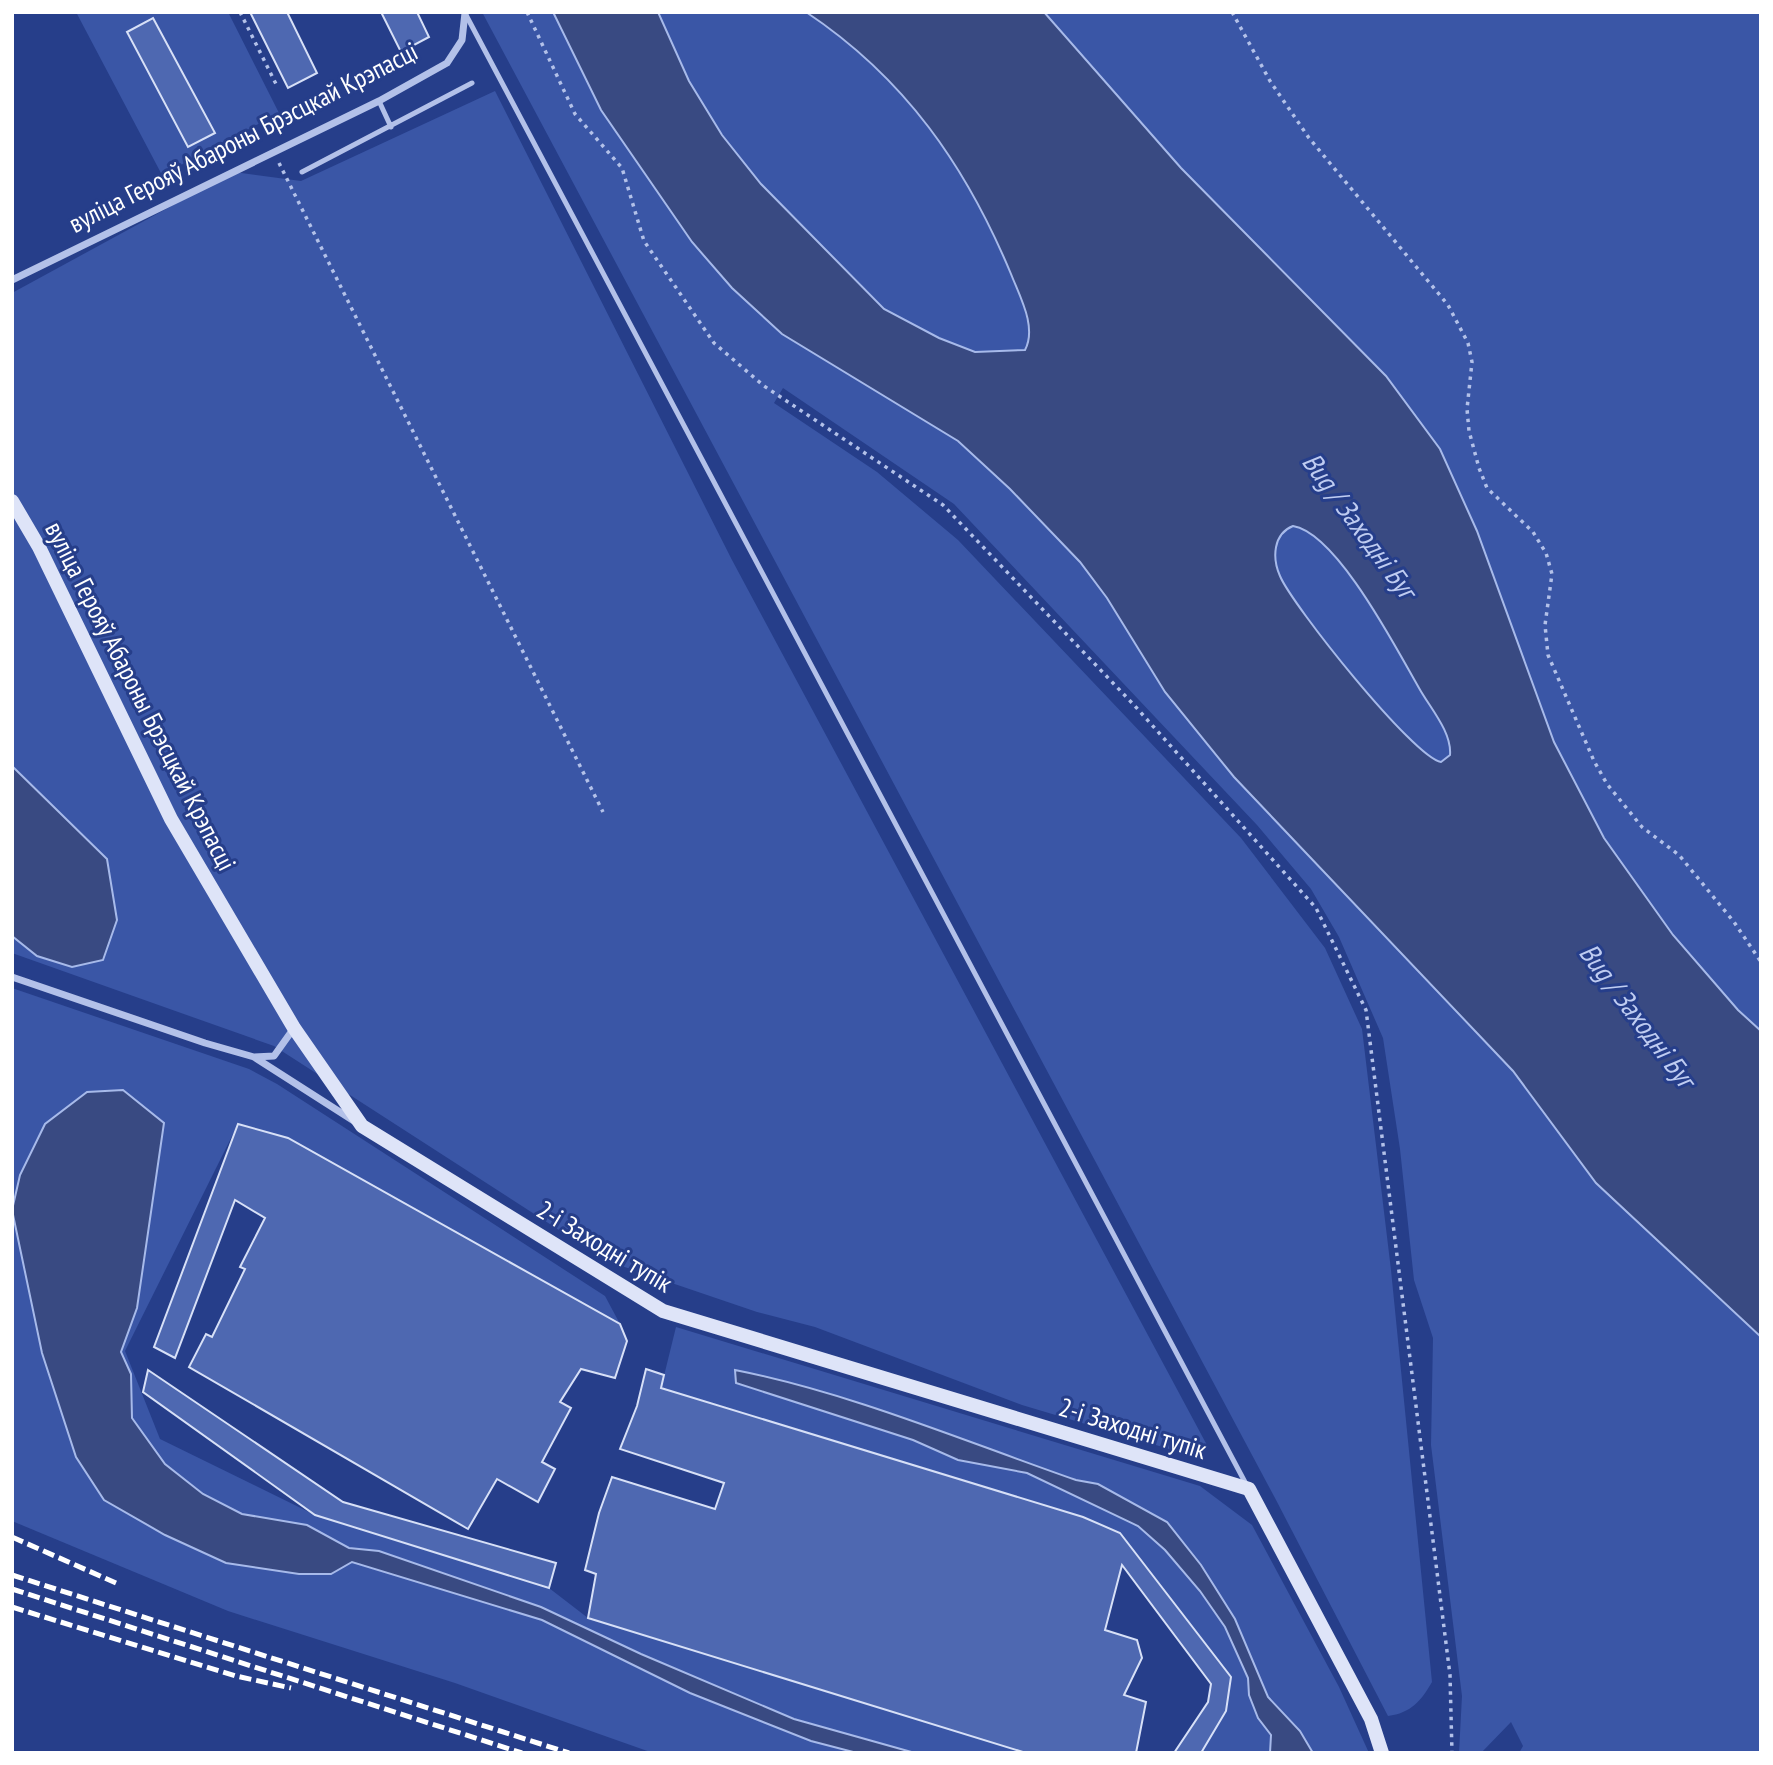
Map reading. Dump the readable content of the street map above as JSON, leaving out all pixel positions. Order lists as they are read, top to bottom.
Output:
{
  "streets": {
    "main road": ["вуліца Герояў Абароны Брэсцкай Крэпасці", "2-і Заходні тупік"]
  },
  "crossings": [
    ["вуліца Герояў Абароны Брэсцкай Крэпасці", "2-і Заходні тупік"]
  ],
  "water": ["Bug / Заходні Буг"]
}
